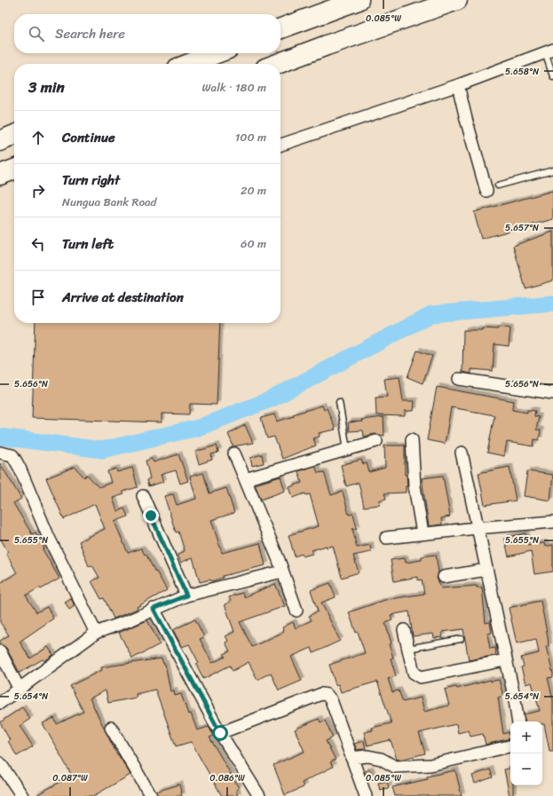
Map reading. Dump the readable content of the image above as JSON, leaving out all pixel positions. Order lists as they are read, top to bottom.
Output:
{
  "page": {
    "search": "Search here",
    "heading": ["3 min", "Walk · 180 m"],
    "list": [
      ["Continue", "100 m"],
      ["Turn right", "Nungua Bank Road", "20 m"],
      ["Turn left", "60 m"],
      "Arrive at destination"
    ],
    "map_buttons": ["+", "−"]
  },
  "coordinates": [
    "0.085°W",
    "5.658°N",
    "5.657°N",
    "5.656°N",
    "5.655°N",
    "5.654°N",
    "0.087°W",
    "0.086°W"
  ]
}
